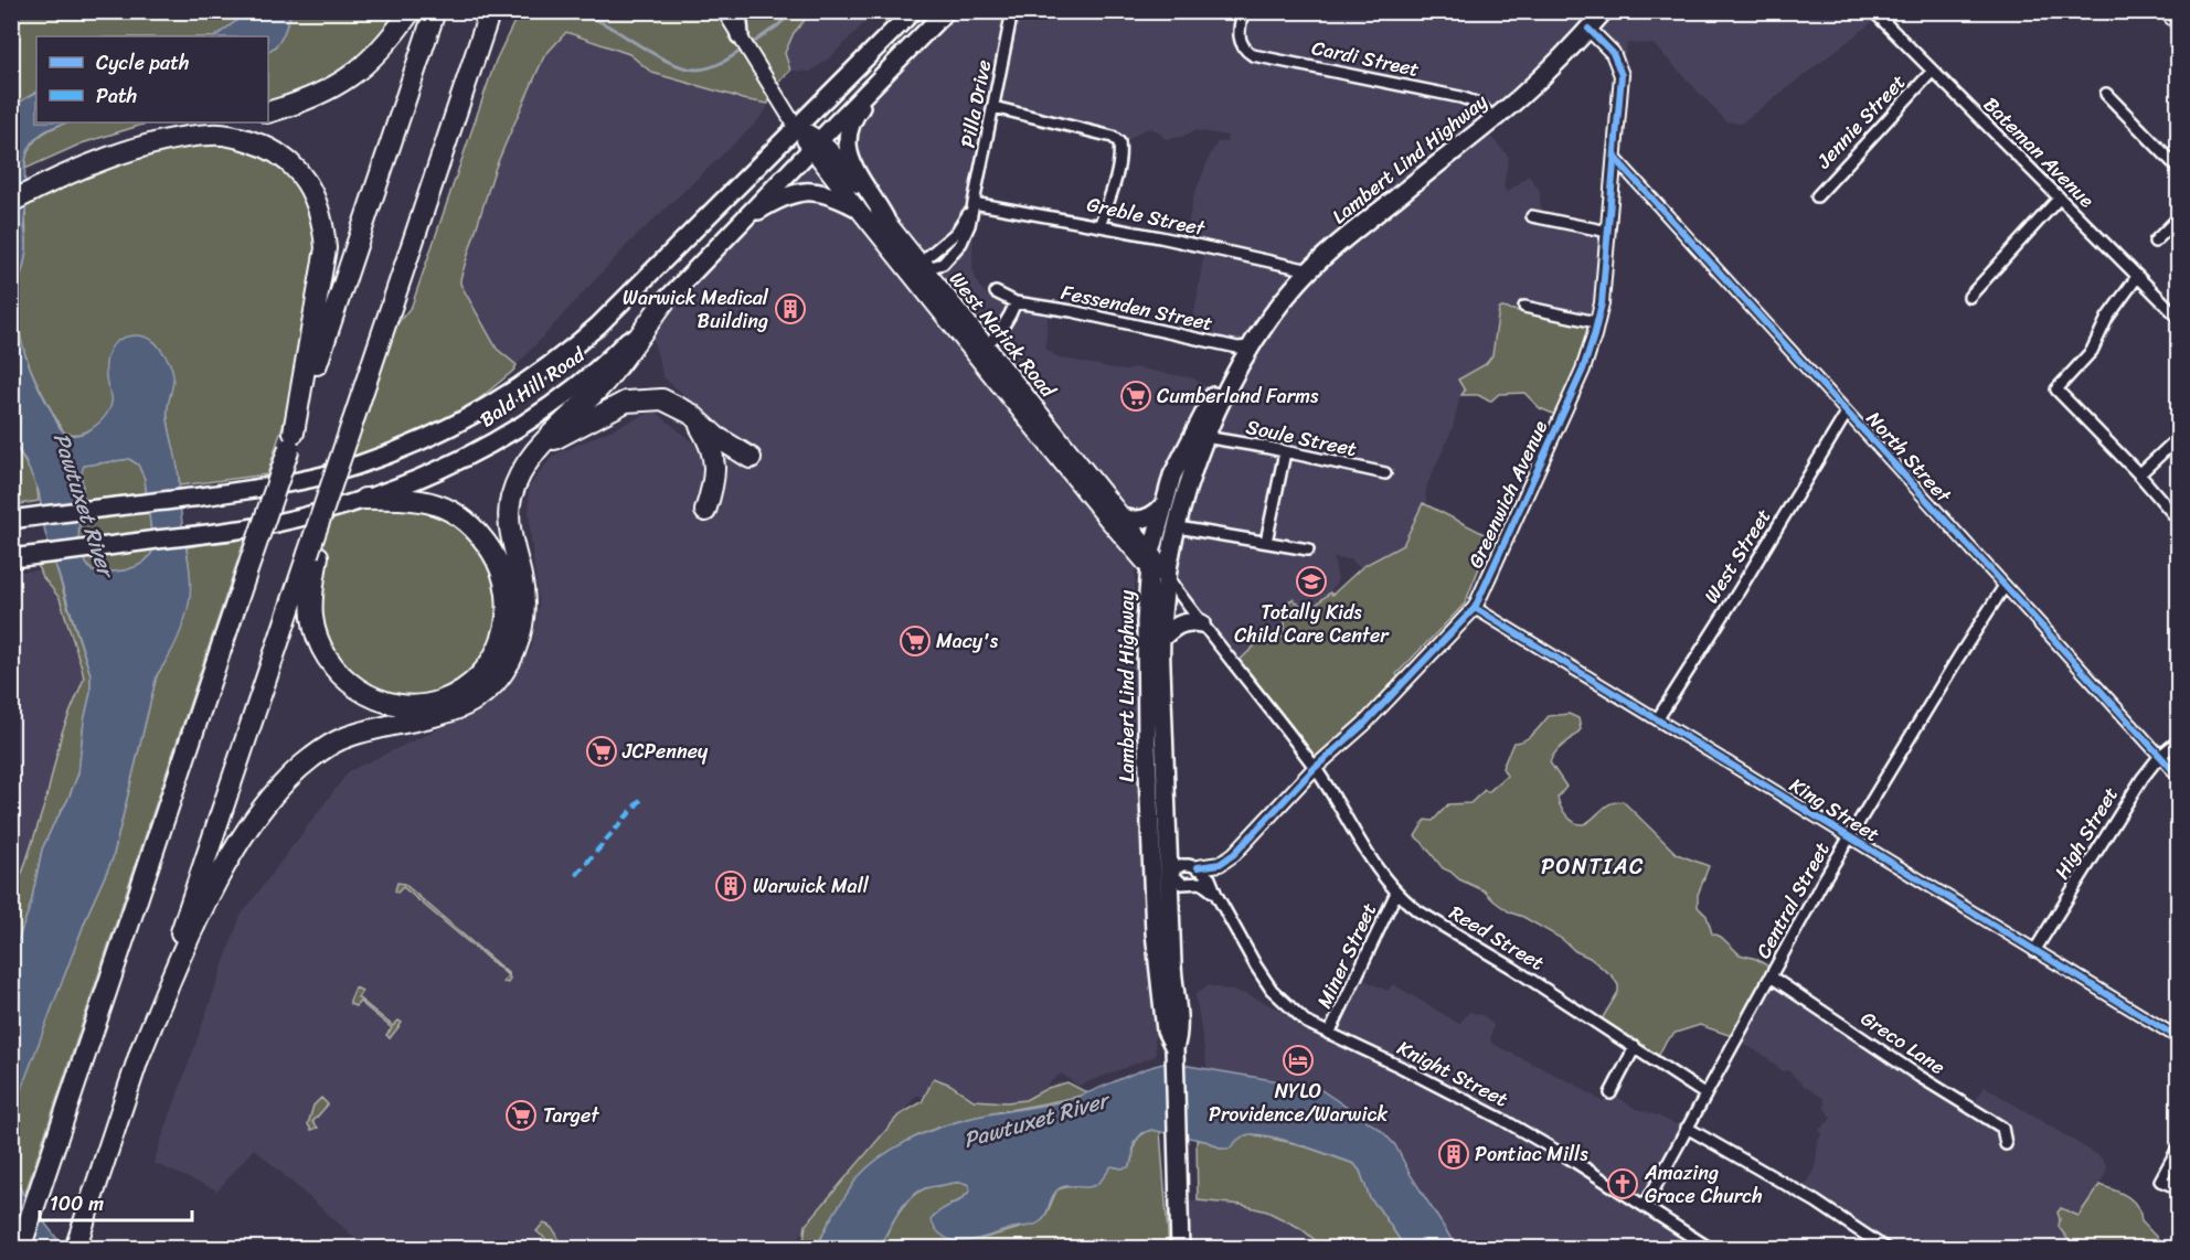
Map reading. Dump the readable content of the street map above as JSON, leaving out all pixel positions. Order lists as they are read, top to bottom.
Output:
{
  "streets": {
    "main road": ["Lambert Lind Highway", "West Natick Road", "Bald Hill Road"],
    "street": [
      "Cardi Street",
      "Pilla Drive",
      "Jennie Street",
      "Bateman Avenue",
      "Greble Street",
      "Fessenden Street",
      "Soule Street",
      "North Street",
      "Greenwich Avenue",
      "West Street",
      "King Street",
      "High Street",
      "Central Street",
      "Reed Street",
      "Miner Street",
      "Greco Lane",
      "Knight Street"
    ]
  },
  "crossings": [
    ["Cardi Street", "Lambert Lind Highway"],
    ["Pilla Drive", "Greble Street"],
    ["Pilla Drive", "West Natick Road"],
    ["Jennie Street", "Bateman Avenue"],
    ["Lambert Lind Highway", "Greble Street"],
    ["Lambert Lind Highway", "Fessenden Street"],
    ["Lambert Lind Highway", "West Natick Road"],
    ["Lambert Lind Highway", "Greenwich Avenue"],
    ["West Natick Road", "Bald Hill Road"],
    ["West Natick Road", "Greenwich Avenue"],
    ["West Natick Road", "Reed Street"],
    ["North Street", "Greenwich Avenue"],
    ["North Street", "West Street"],
    ["North Street", "High Street"],
    ["North Street", "Central Street"],
    ["Greenwich Avenue", "King Street"],
    ["Greenwich Avenue", "Reed Street"],
    ["Greenwich Avenue", "Knight Street"],
    ["West Street", "King Street"],
    ["King Street", "High Street"],
    ["King Street", "Central Street"],
    ["Central Street", "Reed Street"],
    ["Central Street", "Greco Lane"],
    ["Central Street", "Knight Street"],
    ["Reed Street", "Miner Street"],
    ["Miner Street", "Knight Street"]
  ],
  "districts": ["PONTIAC"],
  "water": ["Pawtuxet River"],
  "places": {
    "building": ["Warwick Medical Building", "Warwick Mall", "Pontiac Mills"],
    "supermarket": [
      "Cumberland Farms",
      "Macy's",
      "JCPenney",
      "Target"
    ],
    "school or university": ["Totally Kids Child Care Center"],
    "hotel": ["NYLO Providence/Warwick"],
    "church": ["Amazing Grace Church"]
  },
  "legend": ["Cycle path", "Path"],
  "scale_bar": "100 m"
}
